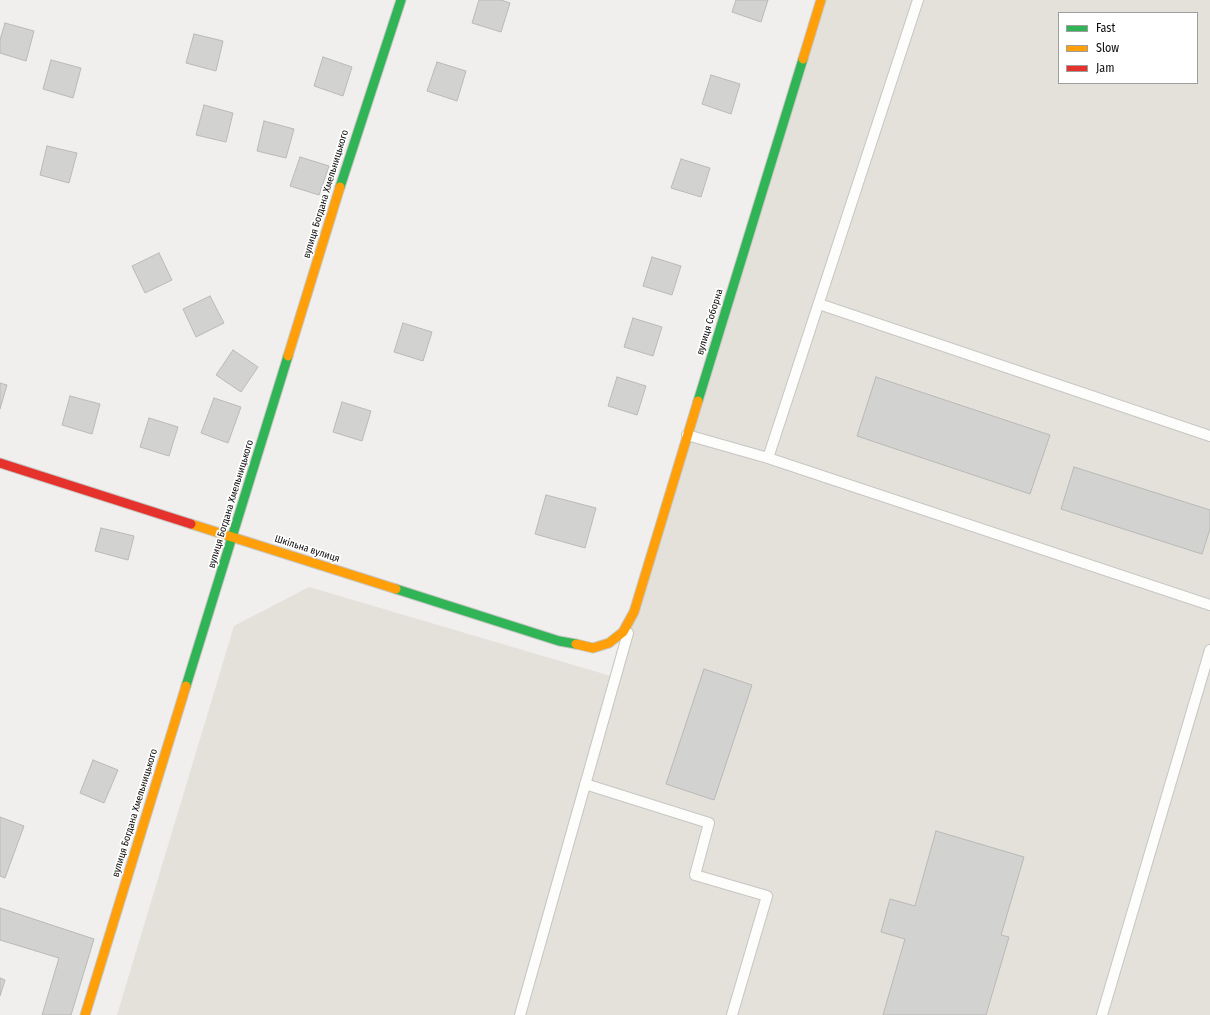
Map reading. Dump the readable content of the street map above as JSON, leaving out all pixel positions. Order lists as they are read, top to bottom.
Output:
{
  "streets": {
    "street": ["вулиця Богдана Хмельницького", "вулиця Соборна", "Шкільна вулиця"]
  },
  "crossings": [
    ["вулиця Богдана Хмельницького", "Шкільна вулиця"],
    ["вулиця Соборна", "Шкільна вулиця"]
  ],
  "legend": ["Fast", "Slow", "Jam"]
}
